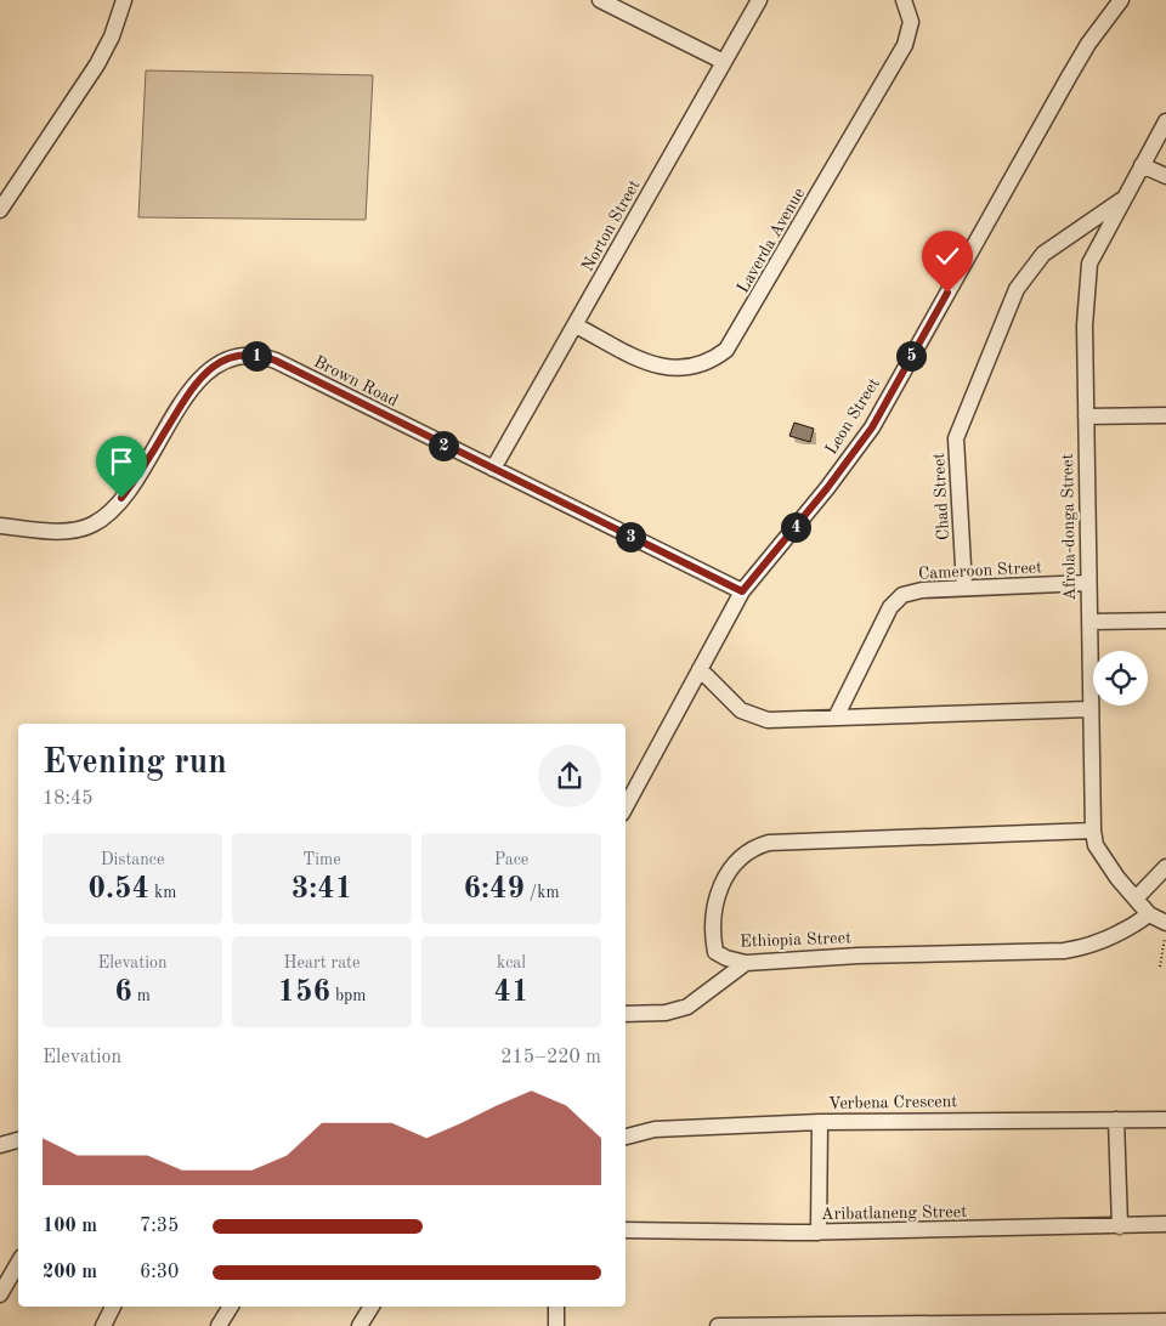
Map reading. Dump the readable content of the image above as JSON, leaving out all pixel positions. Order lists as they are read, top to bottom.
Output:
{
  "streets": {
    "street": [
      "Norton Street",
      "Laverda Avenue",
      "Brown Road",
      "Leon Street",
      "Chad Street",
      "Afrola-donga Street",
      "Cameroon Street",
      "Ethiopia Street",
      "Verbena Crescent",
      "Aribatlaneng Street"
    ]
  },
  "crossings": [
    ["Norton Street", "Laverda Avenue"],
    ["Norton Street", "Brown Road"],
    ["Brown Road", "Leon Street"],
    ["Chad Street", "Afrola-donga Street"],
    ["Chad Street", "Cameroon Street"],
    ["Afrola-donga Street", "Cameroon Street"],
    ["Afrola-donga Street", "Ethiopia Street"]
  ],
  "page": {
    "pins": [
      "1",
      "5",
      "2",
      "4",
      "3"
    ],
    "heading": ["Evening run", "18:45"],
    "stats": [
      ["Distance", "0.54 km"],
      ["Time", "3:41"],
      ["Pace", "6:49 /km"],
      ["Elevation", "6 m"],
      ["Heart rate", "156 bpm"],
      ["kcal", "41"]
    ],
    "chart": ["Elevation", "215–220 m"],
    "list": [
      {
        "name": "100 m",
        "note": "7:35"
      },
      {
        "name": "200 m",
        "note": "6:30"
      }
    ]
  }
}
